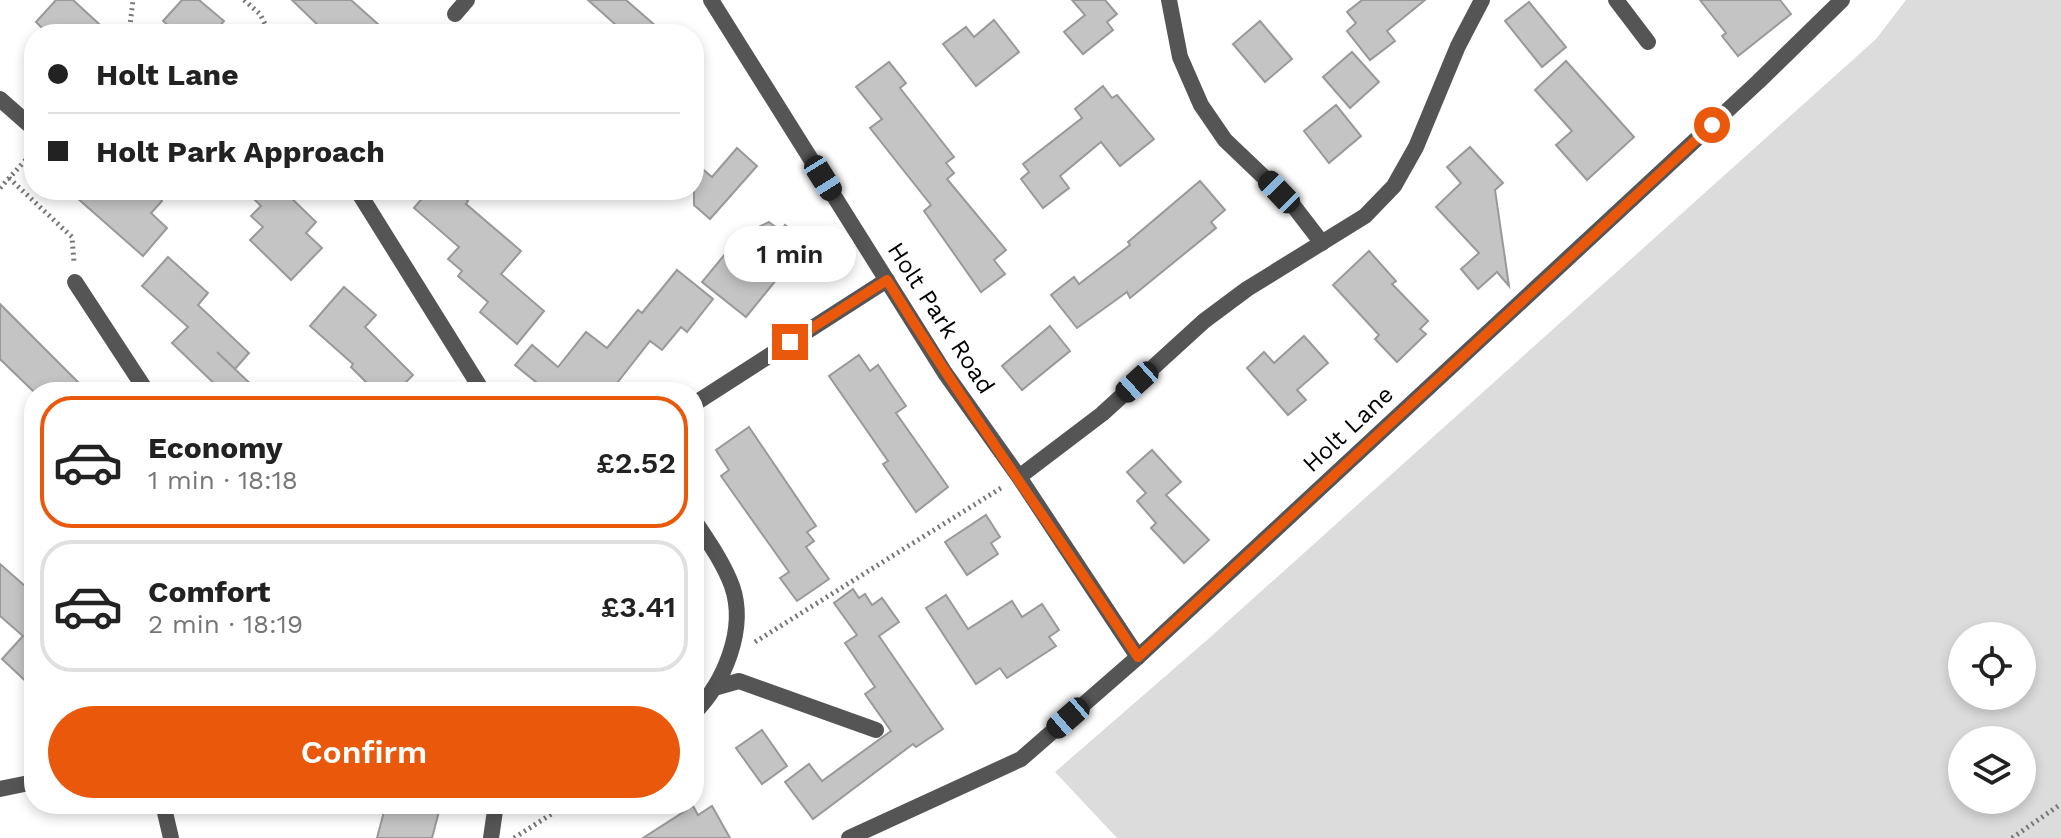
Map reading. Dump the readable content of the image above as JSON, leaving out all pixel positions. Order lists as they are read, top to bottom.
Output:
{
  "streets": {
    "street": ["Holt Park Road", "Holt Lane"]
  },
  "crossings": [
    ["Holt Park Road", "Holt Lane"]
  ],
  "page": {
    "banner": ["Holt Lane", "Holt Park Approach"],
    "bubble": "1 min",
    "list": [
      {
        "name": "Economy",
        "note": "1 min · 18:18",
        "value": "£2.52"
      },
      {
        "name": "Comfort",
        "note": "2 min · 18:19",
        "value": "£3.41"
      }
    ],
    "buttons": "Confirm"
  }
}
